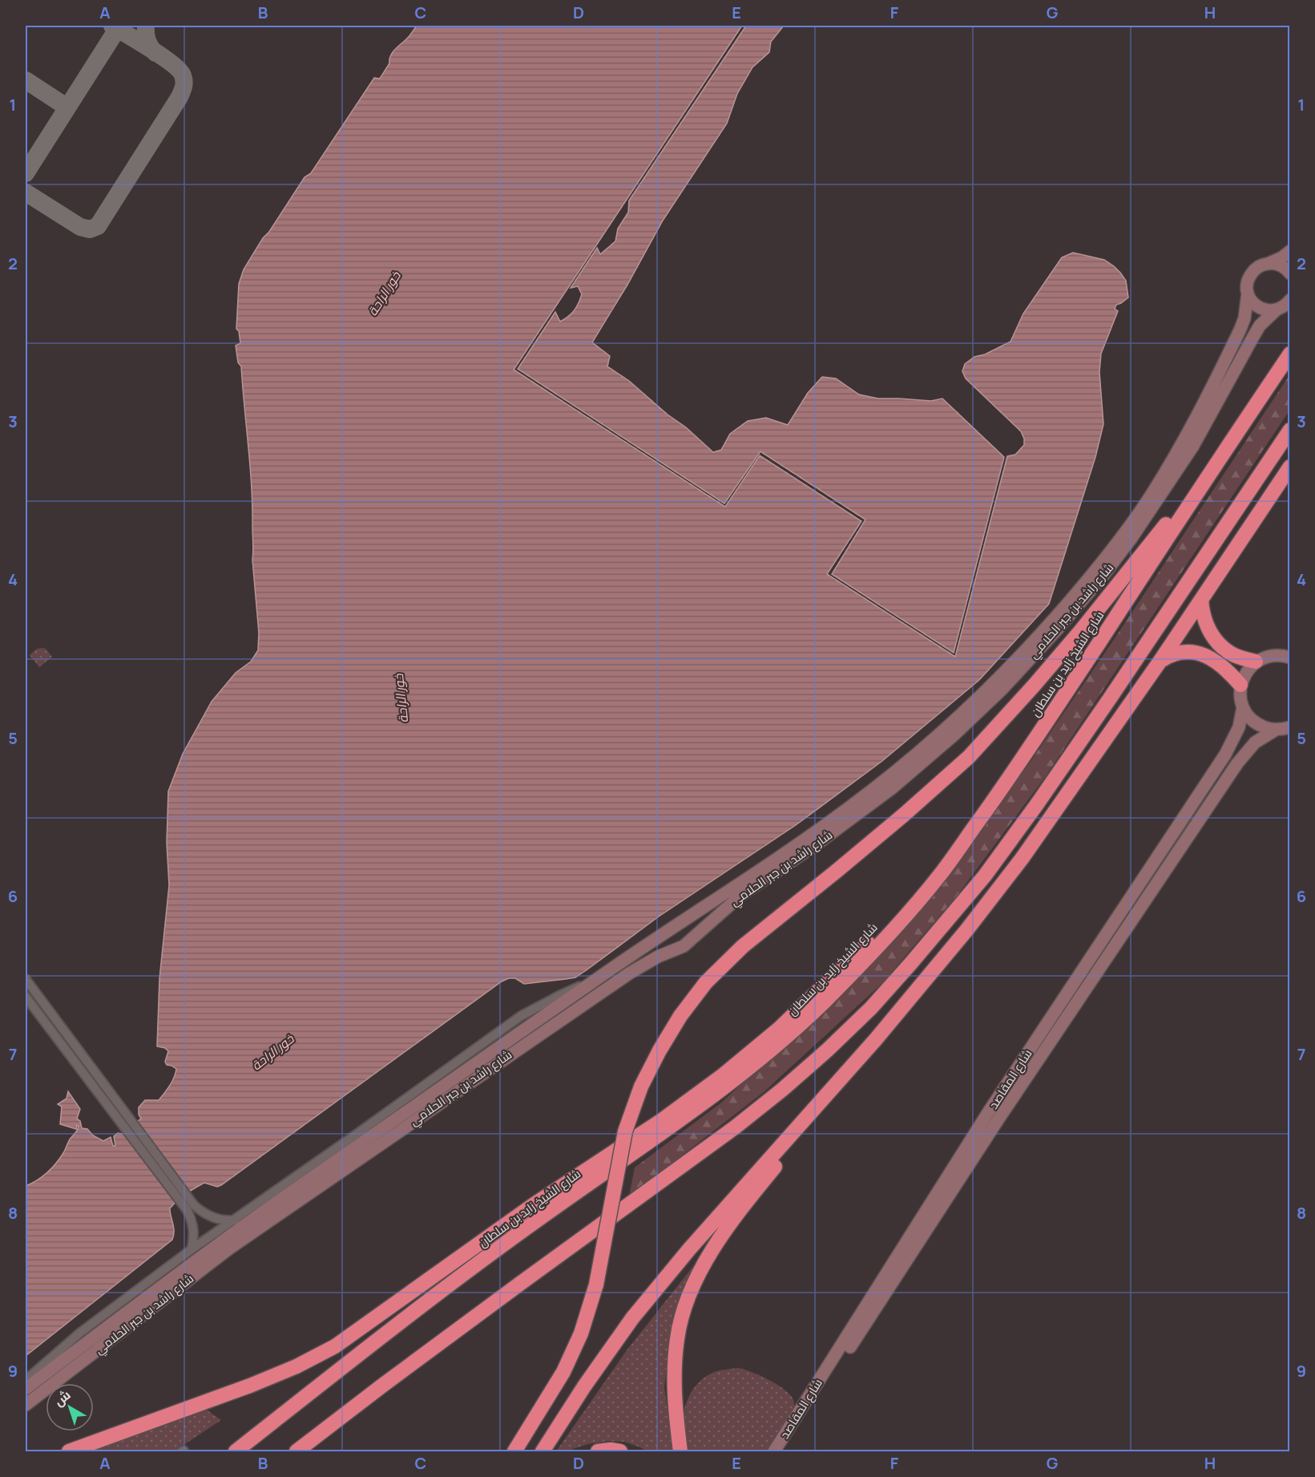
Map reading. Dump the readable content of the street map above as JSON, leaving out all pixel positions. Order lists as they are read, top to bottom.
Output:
{
  "streets": {
    "highway": ["شارع الشيخ زايد بن سلطان"],
    "main road": ["شارع راشد بن جبر الحلامي", "شارع المقاصد"]
  },
  "water": ["خور الراحة"],
  "north": "top left",
  "grid": {
    "columns": [
      "A",
      "B",
      "C",
      "D",
      "E",
      "F",
      "G",
      "H"
    ],
    "rows": [
      "1",
      "2",
      "3",
      "4",
      "5",
      "6",
      "7",
      "8",
      "9"
    ]
  }
}
